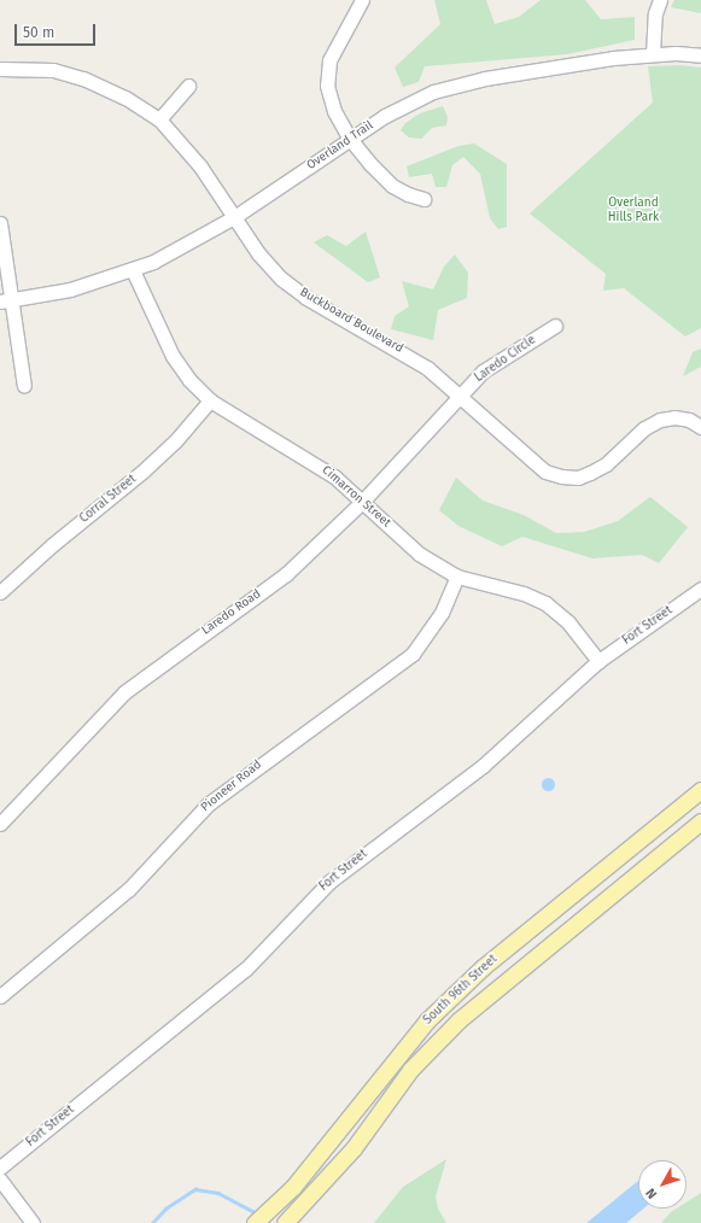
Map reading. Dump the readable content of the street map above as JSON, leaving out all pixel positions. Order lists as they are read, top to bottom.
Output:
{
  "streets": {
    "main road": ["South 96th Street"],
    "street": [
      "Overland Trail",
      "Buckboard Boulevard",
      "Laredo Circle",
      "Cimarron Street",
      "Corral Street",
      "Laredo Road",
      "Fort Street",
      "Pioneer Road"
    ]
  },
  "crossings": [
    ["Overland Trail", "Buckboard Boulevard"],
    ["Overland Trail", "Cimarron Street"],
    ["Buckboard Boulevard", "Laredo Circle"],
    ["Buckboard Boulevard", "Laredo Road"],
    ["Laredo Circle", "Laredo Road"],
    ["Cimarron Street", "Corral Street"],
    ["Cimarron Street", "Laredo Road"],
    ["Cimarron Street", "Fort Street"],
    ["Cimarron Street", "Pioneer Road"]
  ],
  "parks": ["Overland Hills Park"],
  "scale_bar": "50 m",
  "north": "bottom left"
}
